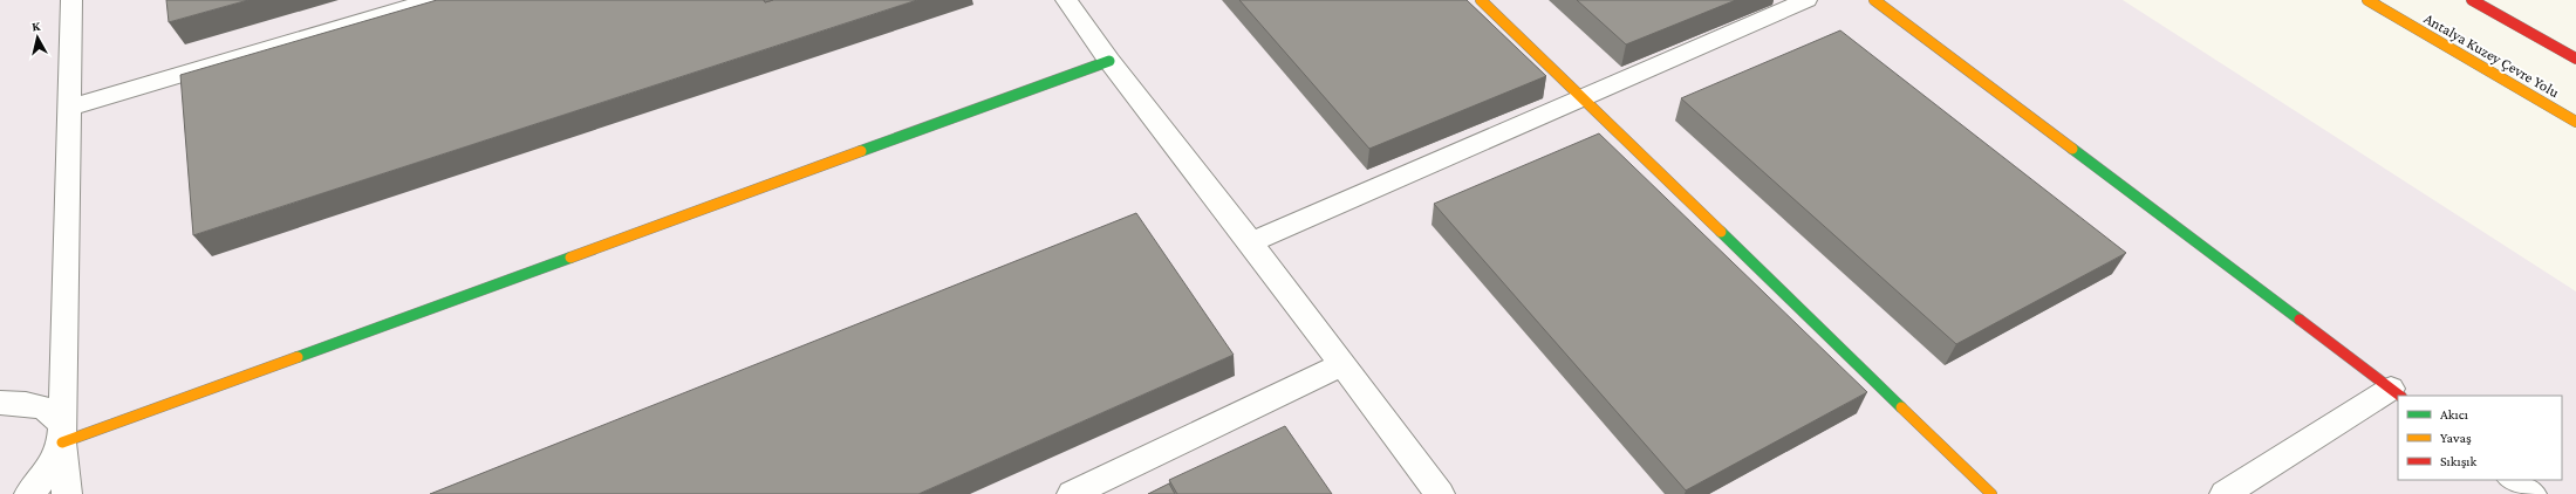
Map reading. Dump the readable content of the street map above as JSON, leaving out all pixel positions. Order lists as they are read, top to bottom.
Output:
{
  "streets": {
    "main road": ["Antalya Kuzey Çevre Yolu"]
  },
  "legend": ["Akıcı", "Yavaş", "Sıkışık"],
  "north": "top"
}
